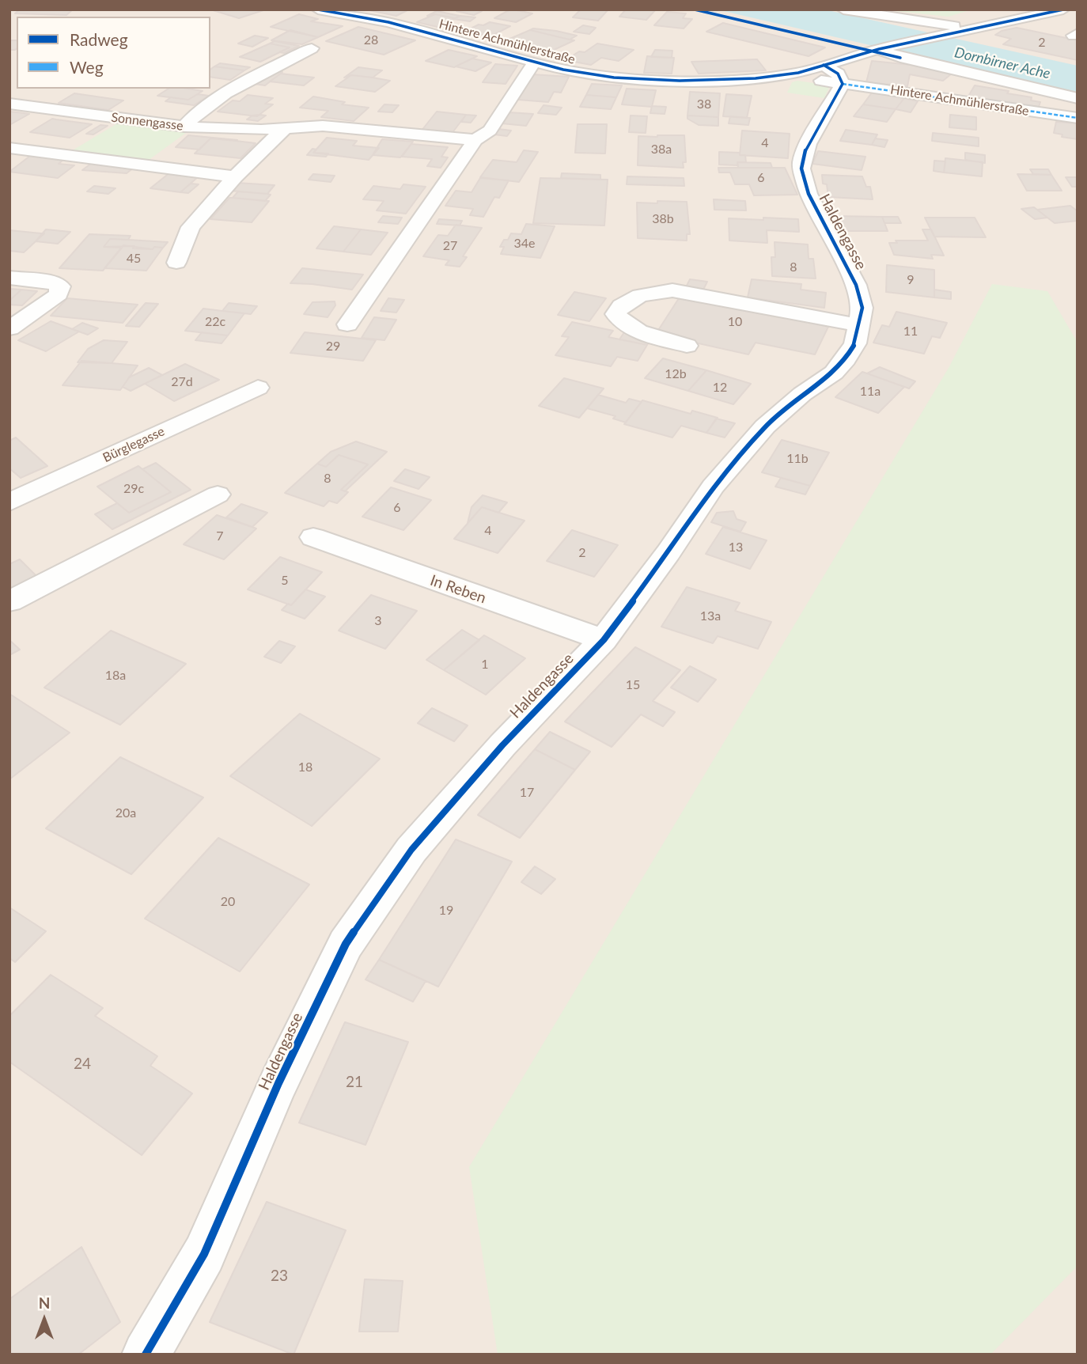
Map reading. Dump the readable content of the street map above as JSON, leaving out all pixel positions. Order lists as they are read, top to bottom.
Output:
{
  "streets": {
    "street": [
      "Hintere Achmühlerstraße",
      "Sonnengasse",
      "Haldengasse",
      "Bürglegasse",
      "In Reben"
    ]
  },
  "crossings": [
    ["Hintere Achmühlerstraße", "Haldengasse"],
    ["Haldengasse", "In Reben"]
  ],
  "water": ["Dornbirner Ache"],
  "house_numbers": [
    "28",
    "2",
    "38",
    "4",
    "38a",
    "6",
    "38b",
    "34e",
    "27",
    "45",
    "8",
    "9",
    "22c",
    "10",
    "11",
    "29",
    "12b",
    "27d",
    "12",
    "11a",
    "11b",
    "8",
    "29c",
    "6",
    "4",
    "7",
    "13",
    "2",
    "5",
    "13a",
    "3",
    "1",
    "18a",
    "15",
    "18",
    "17",
    "20a",
    "20",
    "19",
    "24",
    "21",
    "23"
  ],
  "legend": ["Radweg", "Weg"],
  "north": "top"
}
